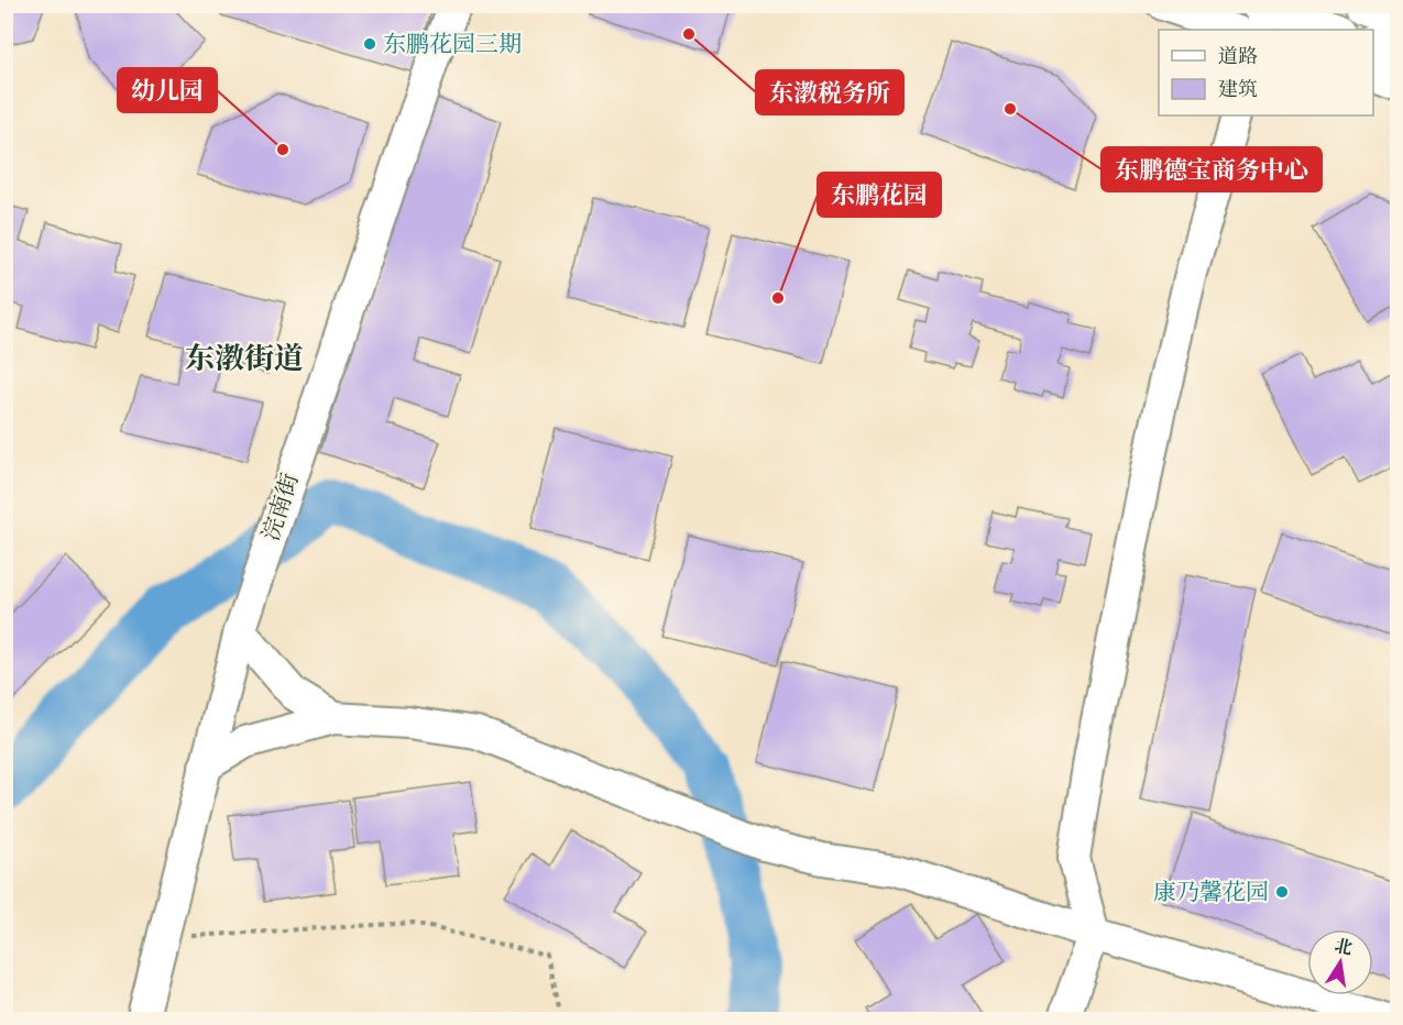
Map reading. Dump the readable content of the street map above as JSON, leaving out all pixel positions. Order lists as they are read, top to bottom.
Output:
{
  "streets": {
    "street": ["浣南街"]
  },
  "districts": ["东漖街道"],
  "places": [
    "东漖税务所",
    "东鹏花园三期",
    "东鹏德宝商务中心",
    "幼儿园",
    "东鹏花园",
    "康乃馨花园"
  ],
  "legend": ["道路", "建筑"],
  "north": "top"
}
